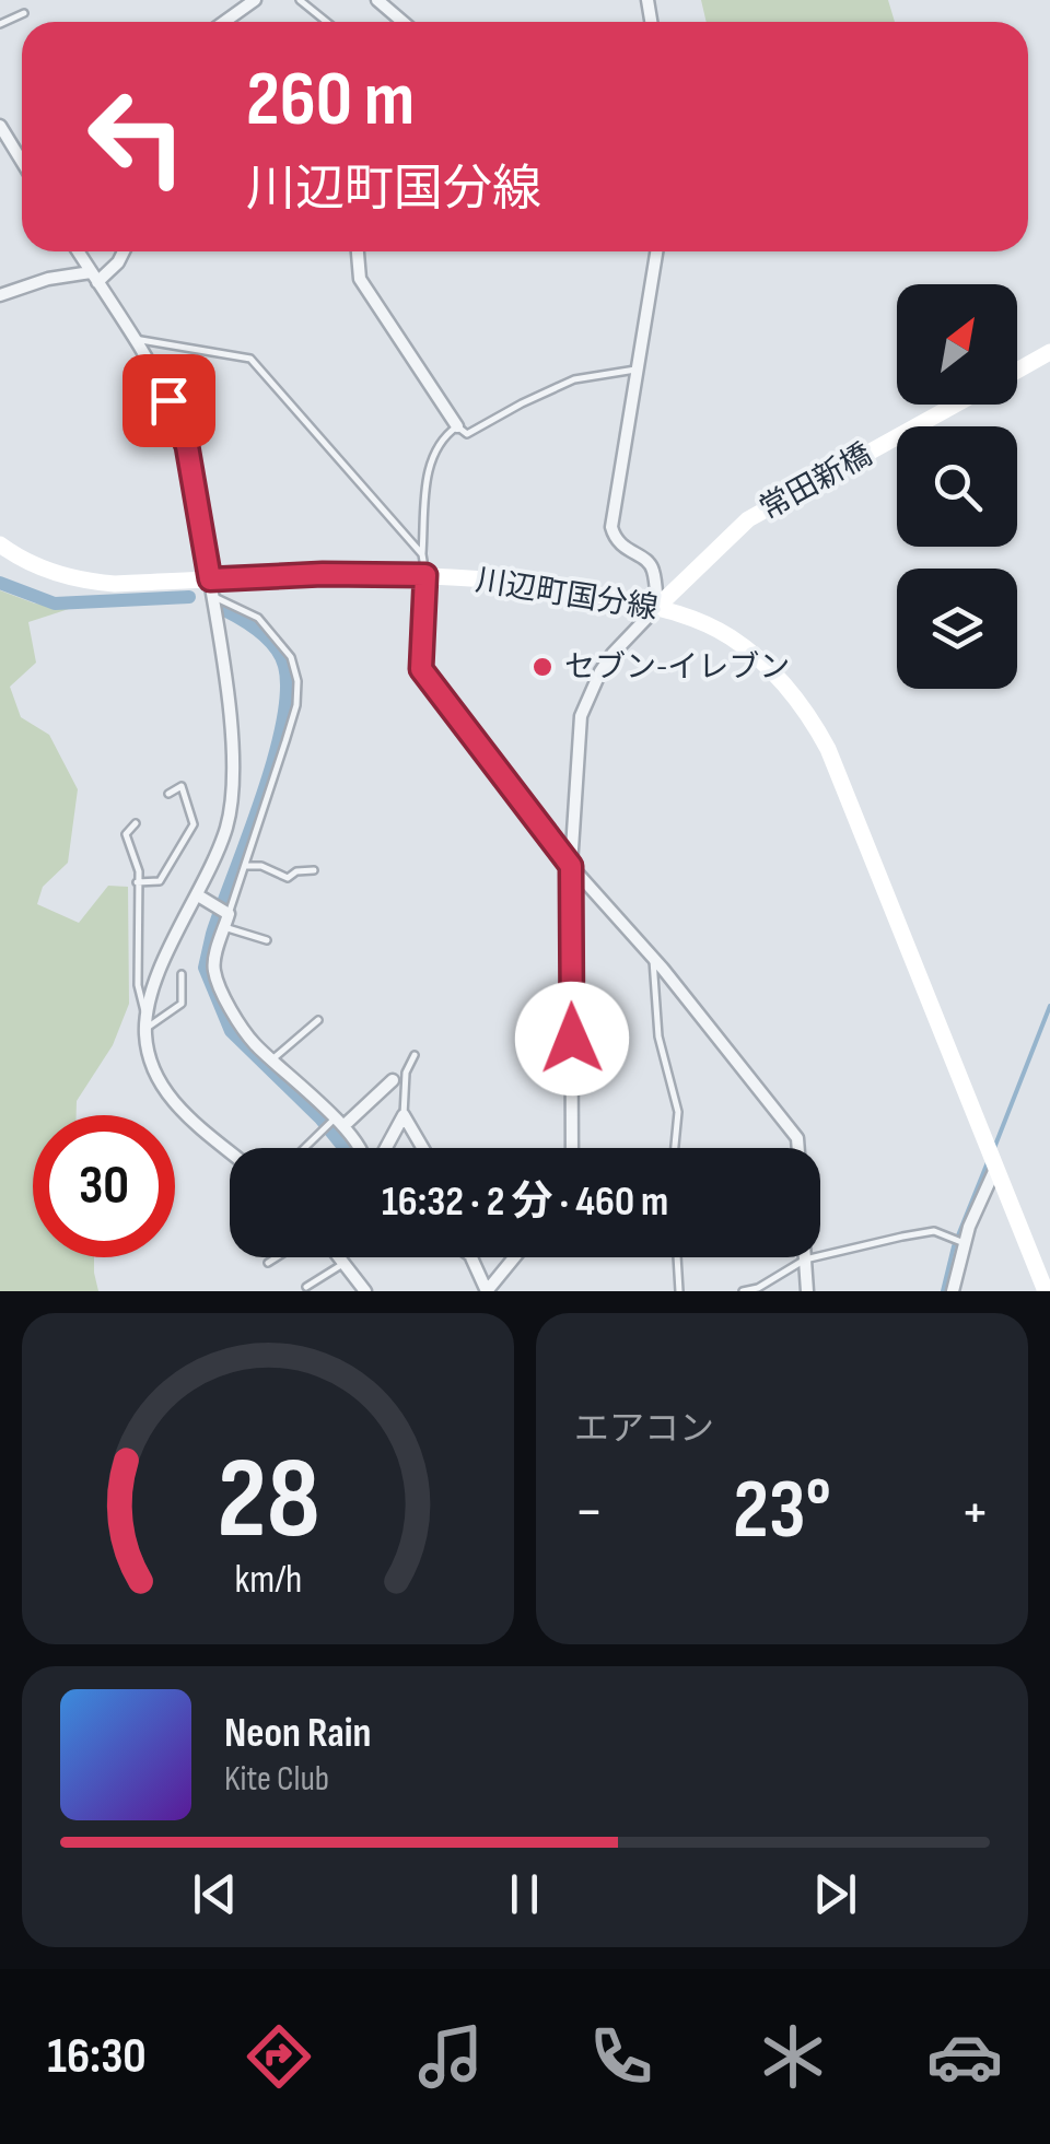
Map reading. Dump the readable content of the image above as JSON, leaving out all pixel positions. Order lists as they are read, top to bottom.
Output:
{
  "streets": {
    "street": ["常田新橋", "川辺町国分線"]
  },
  "crossings": [
    ["常田新橋", "川辺町国分線"]
  ],
  "places": ["セブン-イレブン"],
  "north": "top right",
  "page": {
    "turn": ["260 m", "川辺町国分線"],
    "limit": "30",
    "trip": "16:32 · 2 分 · 460 m",
    "tile": "エアコン",
    "heat": ["−", "23°", "+"],
    "song": ["Neon Rain", "Kite Club"],
    "tabs": "16:30",
    "gauge": ["28", "km/h"]
  }
}
